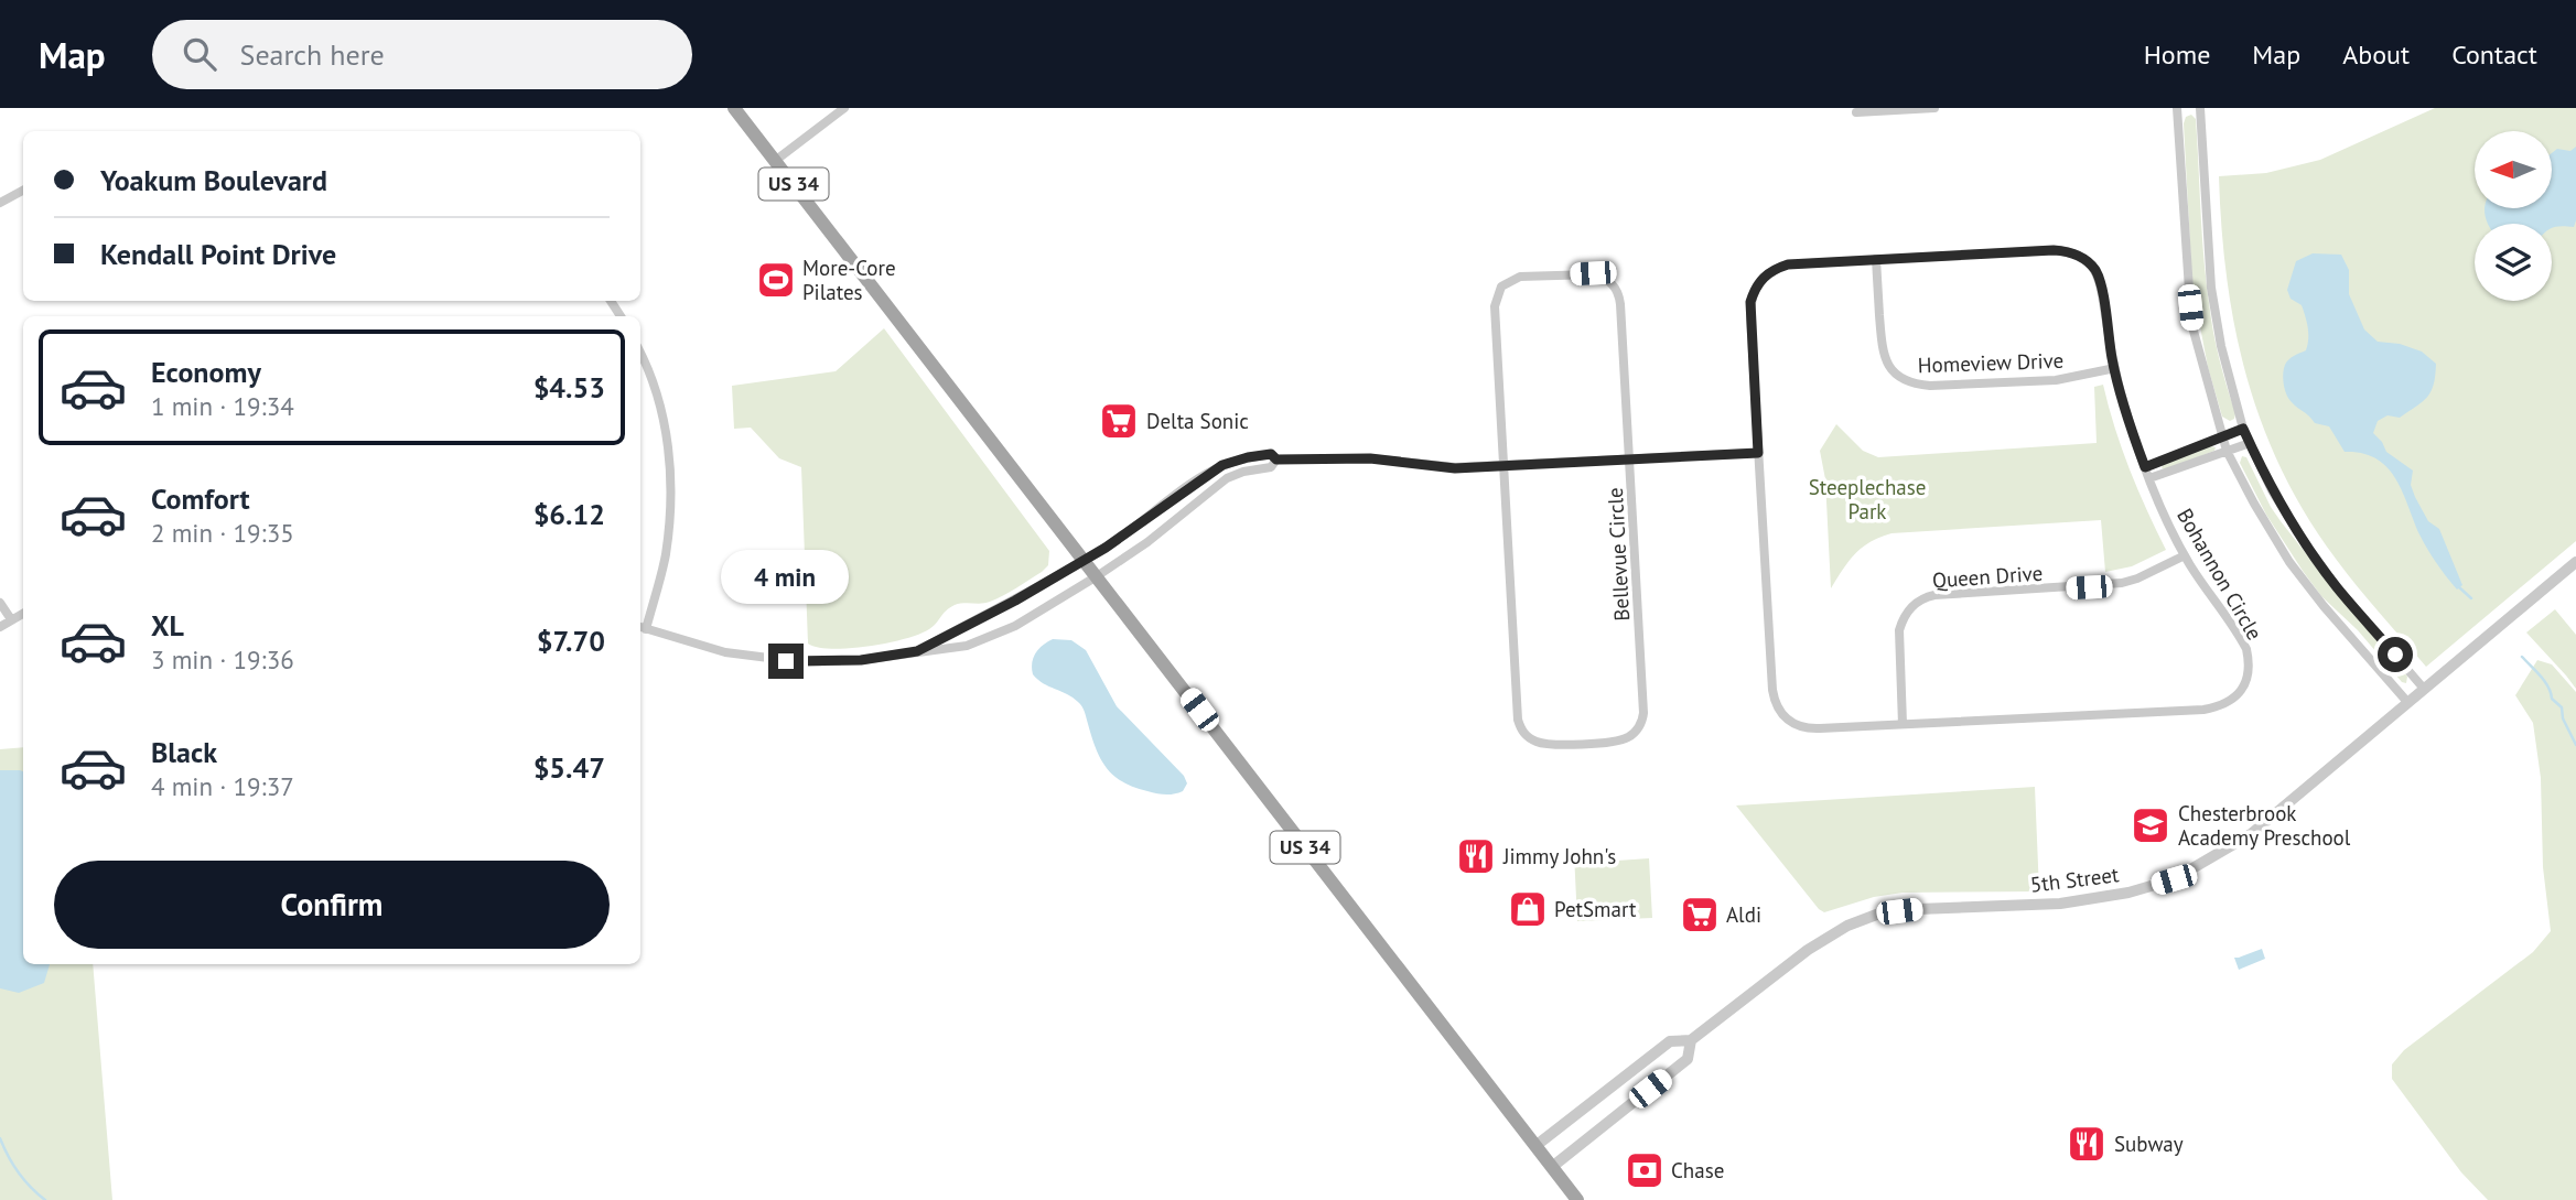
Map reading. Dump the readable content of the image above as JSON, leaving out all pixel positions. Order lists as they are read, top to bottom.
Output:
{
  "streets": {
    "main road": ["US 34"],
    "street": [
      "Homeview Drive",
      "Bellevue Circle",
      "Bohannon Circle",
      "Queen Drive",
      "5th Street"
    ]
  },
  "crossings": [
    ["US 34", "5th Street"],
    ["Homeview Drive", "Bohannon Circle"],
    ["Bohannon Circle", "Queen Drive"]
  ],
  "parks": ["Steeplechase Park"],
  "places": {
    "sports": ["More-Core Pilates"],
    "supermarket": ["Delta Sonic", "Aldi"],
    "school or university": ["Chesterbrook Academy Preschool"],
    "restaurant": ["Jimmy John's", "Subway"],
    "shop": ["PetSmart"],
    "bank": ["Chase"]
  },
  "north": "left",
  "page": {
    "header": "Map",
    "search": "Search here",
    "nav": [
      "Home",
      "Map",
      "About",
      "Contact"
    ],
    "banner": ["Yoakum Boulevard", "Kendall Point Drive"],
    "list": [
      {
        "name": "Economy",
        "note": "1 min · 19:34",
        "value": "$4.53"
      },
      {
        "name": "Comfort",
        "note": "2 min · 19:35",
        "value": "$6.12"
      },
      {
        "name": "XL",
        "note": "3 min · 19:36",
        "value": "$7.70"
      },
      {
        "name": "Black",
        "note": "4 min · 19:37",
        "value": "$5.47"
      }
    ],
    "bubble": "4 min",
    "buttons": "Confirm"
  }
}
